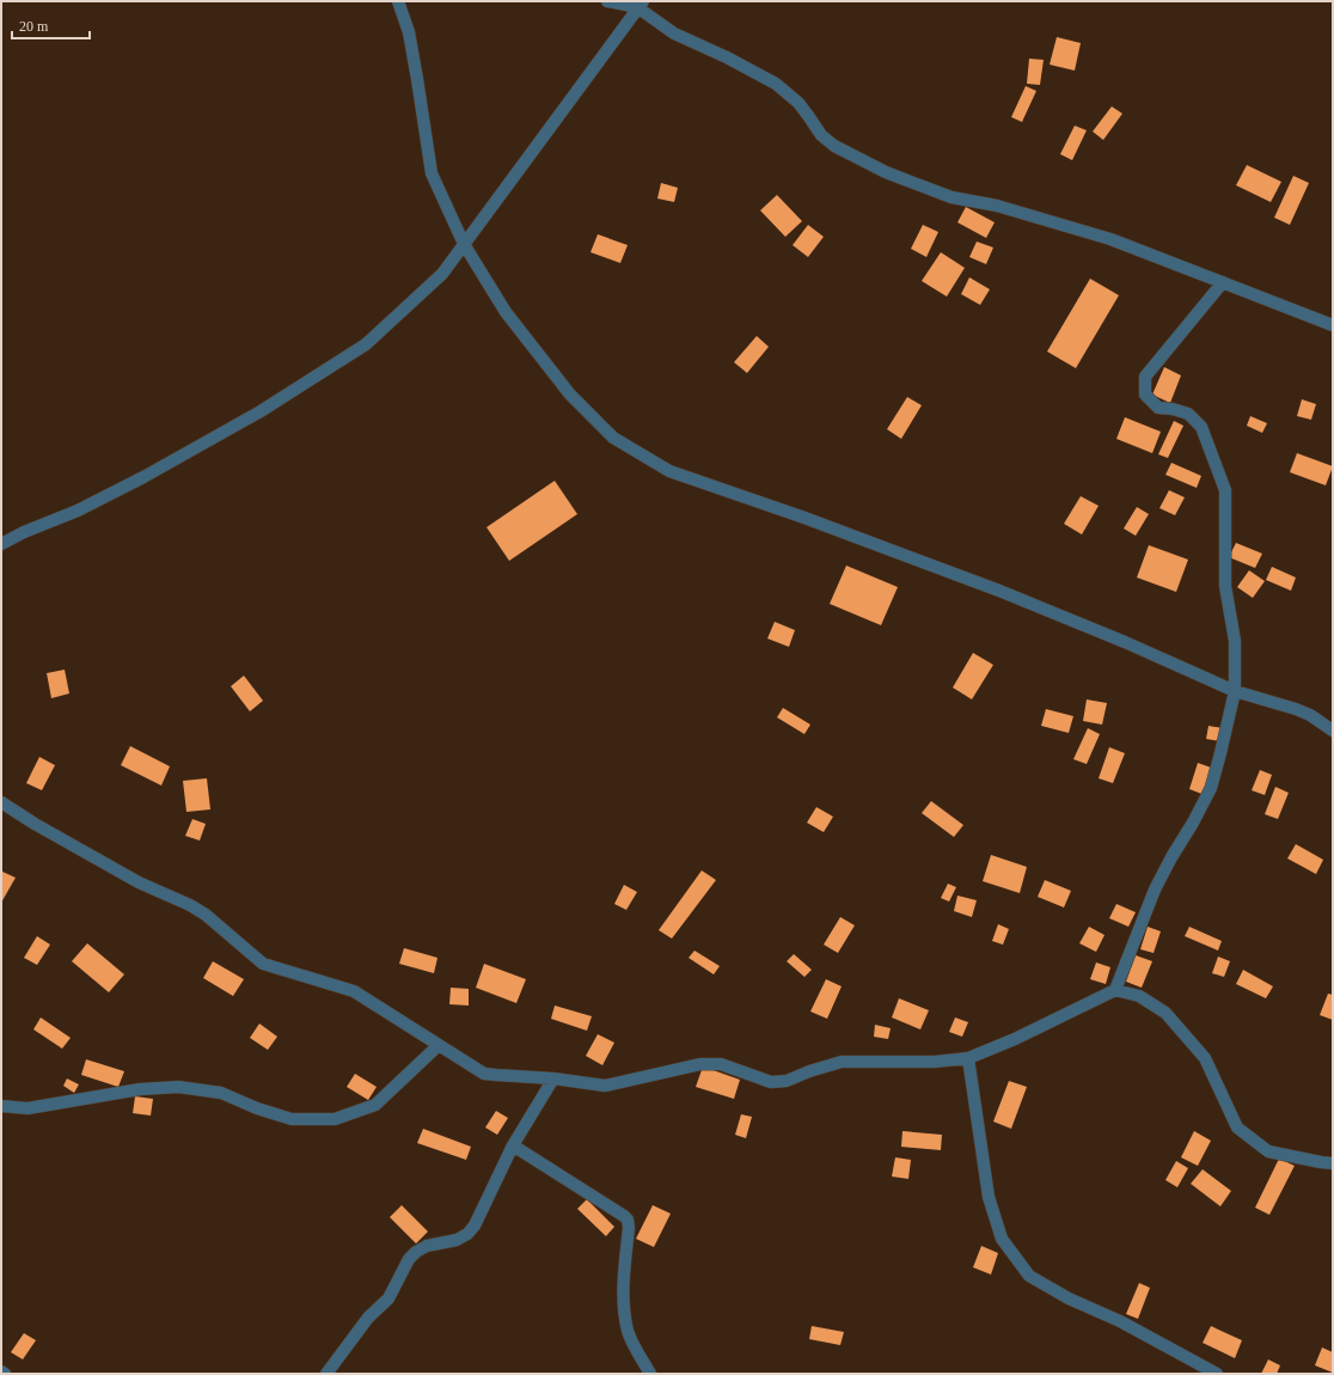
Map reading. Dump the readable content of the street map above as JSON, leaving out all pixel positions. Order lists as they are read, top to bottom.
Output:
{
  "scale_bar": "20 m"
}
